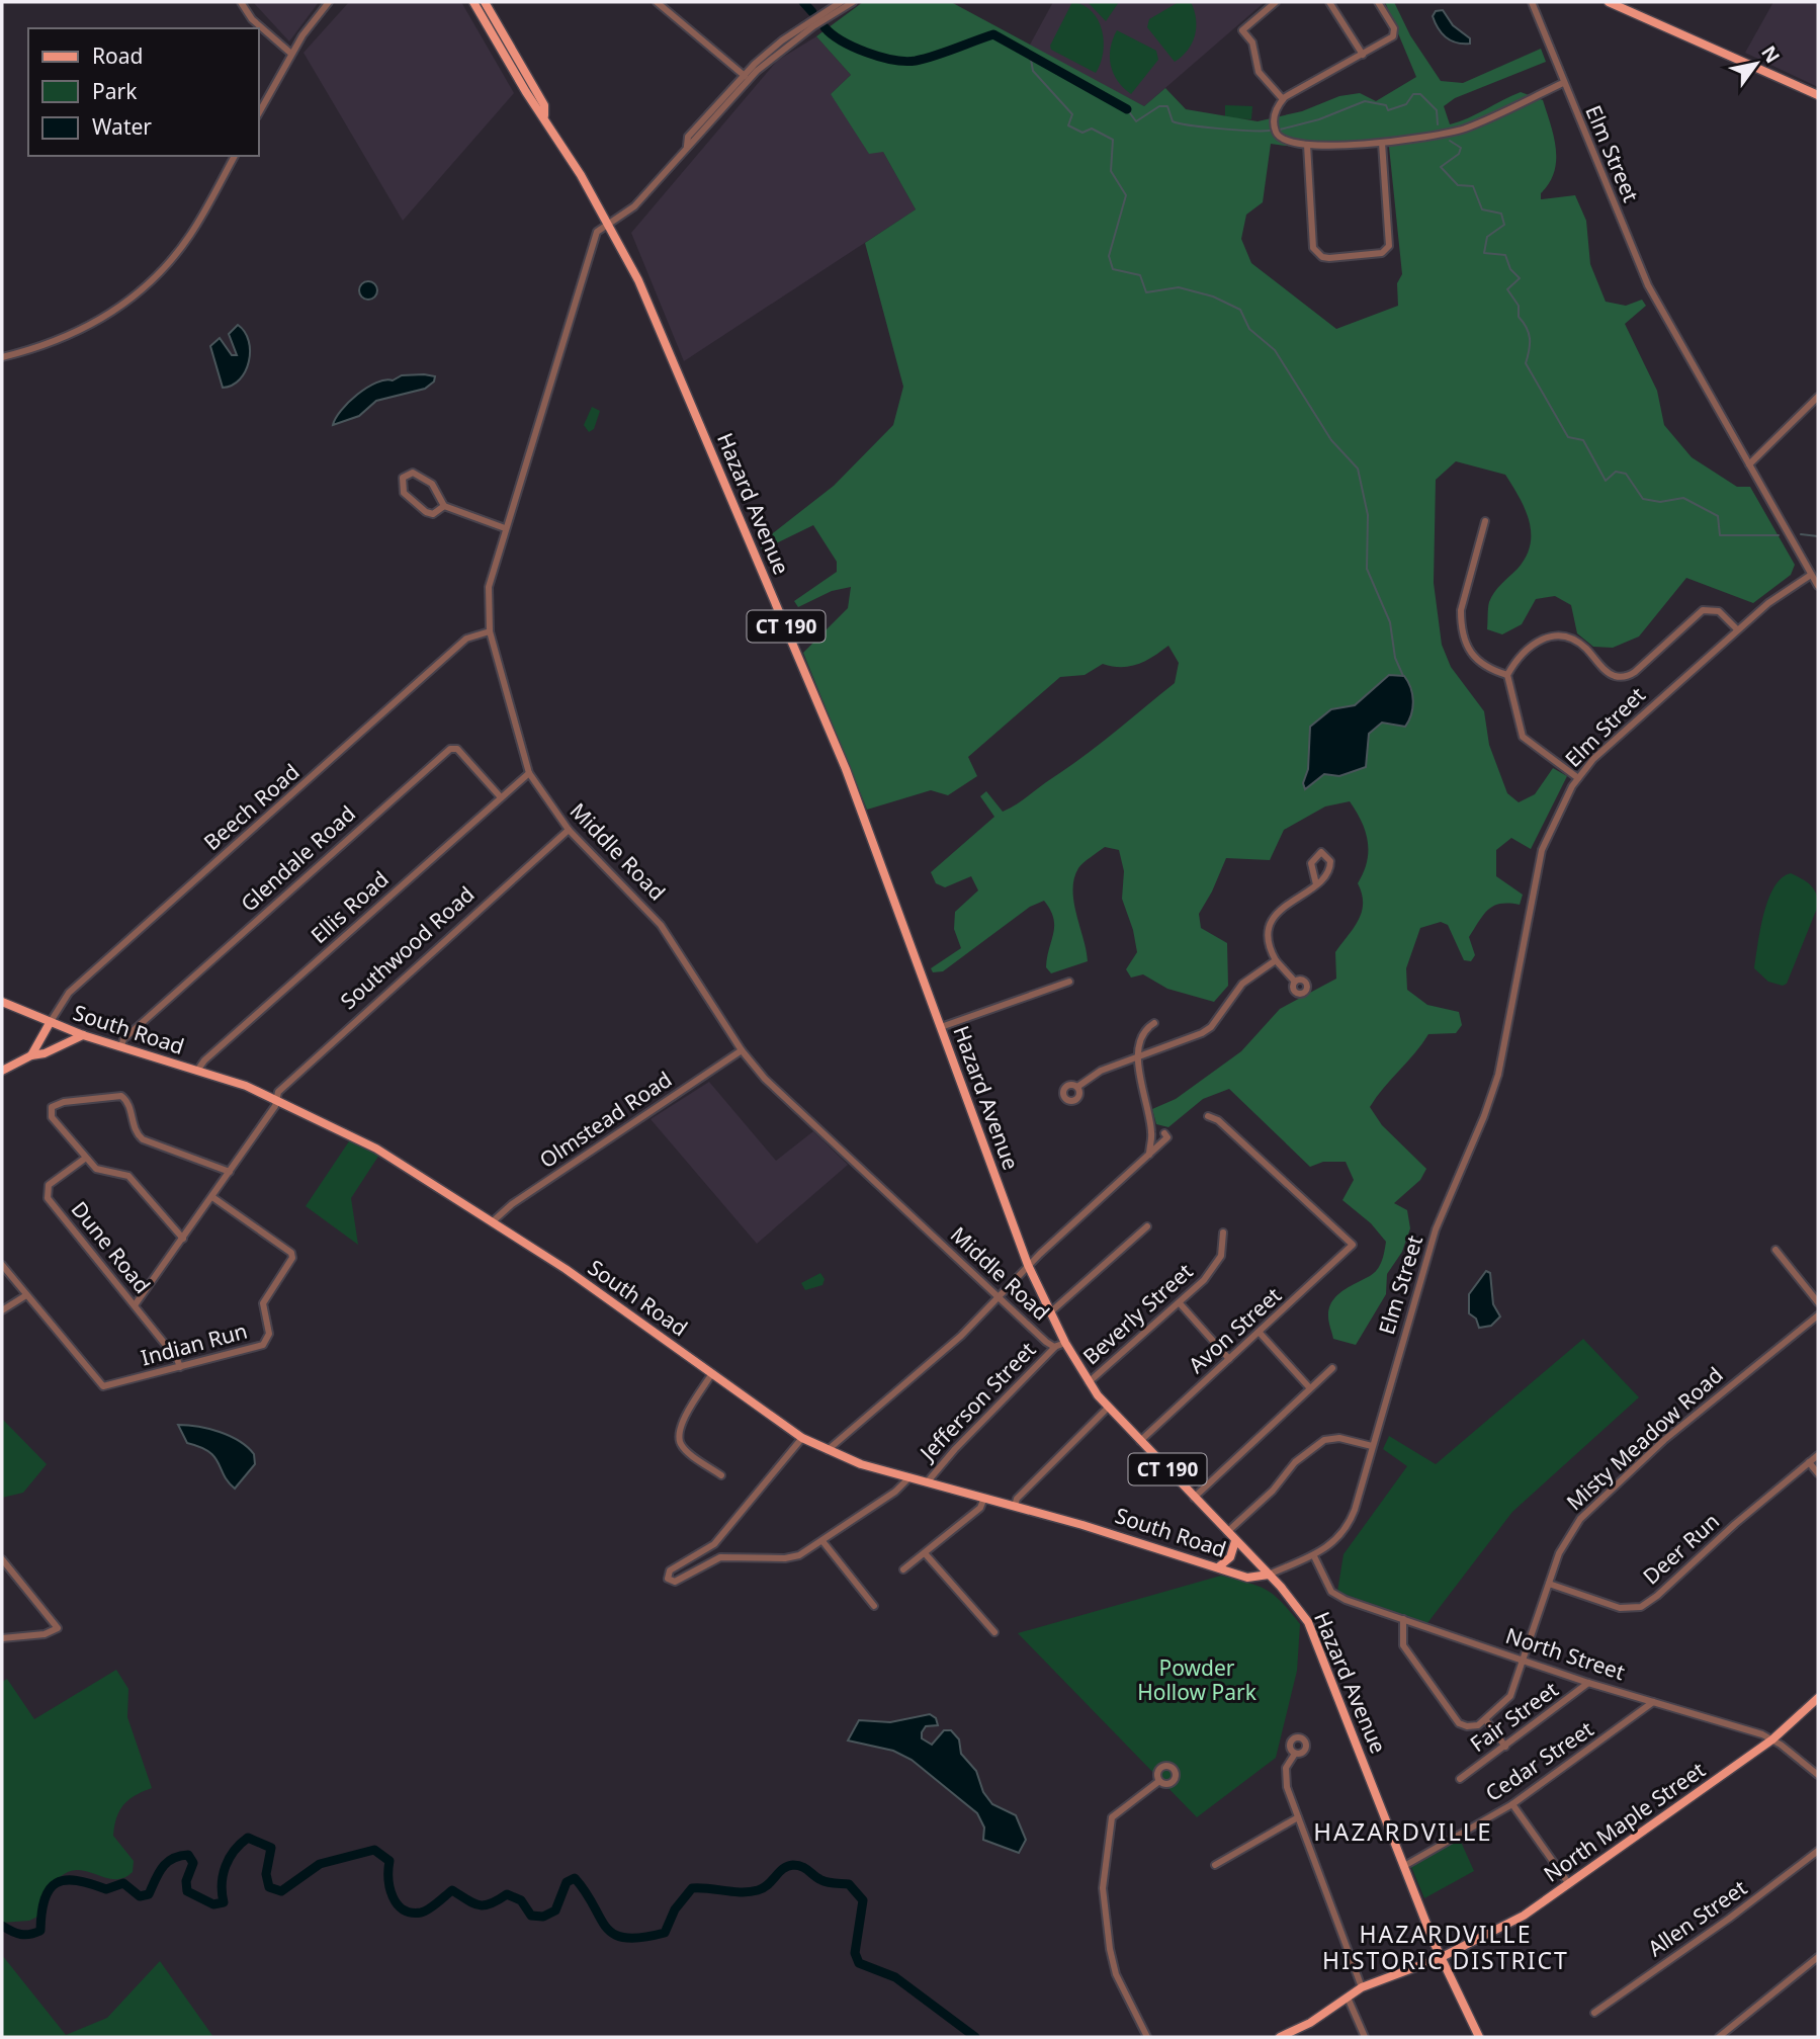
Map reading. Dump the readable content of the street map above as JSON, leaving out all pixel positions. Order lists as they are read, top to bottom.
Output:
{
  "streets": {
    "main road": [
      "Hazard Avenue",
      "CT 190",
      "South Road",
      "North Maple Street"
    ],
    "street": [
      "Elm Street",
      "Beech Road",
      "Middle Road",
      "Glendale Road",
      "Ellis Road",
      "Southwood Road",
      "Olmstead Road",
      "Dune Road",
      "Beverly Street",
      "Avon Street",
      "Indian Run",
      "Jefferson Street",
      "Misty Meadow Road",
      "Deer Run",
      "North Street",
      "Fair Street",
      "Cedar Street",
      "Allen Street"
    ]
  },
  "crossings": [
    ["Elm Street", "Hazard Avenue"],
    ["Elm Street", "South Road"],
    ["Elm Street", "North Street"],
    ["Hazard Avenue", "Middle Road"],
    ["Hazard Avenue", "South Road"],
    ["Hazard Avenue", "Beverly Street"],
    ["Hazard Avenue", "Avon Street"],
    ["Hazard Avenue", "Cedar Street"],
    ["Hazard Avenue", "North Maple Street"],
    ["Beech Road", "Middle Road"],
    ["Beech Road", "South Road"],
    ["Middle Road", "Ellis Road"],
    ["Middle Road", "Southwood Road"],
    ["Middle Road", "Olmstead Road"],
    ["Middle Road", "Jefferson Street"],
    ["Glendale Road", "Ellis Road"],
    ["Glendale Road", "South Road"],
    ["Ellis Road", "South Road"],
    ["Southwood Road", "South Road"],
    ["South Road", "Olmstead Road"],
    ["South Road", "Jefferson Street"],
    ["Dune Road", "Indian Run"],
    ["Misty Meadow Road", "Deer Run"],
    ["Misty Meadow Road", "North Street"],
    ["North Street", "Fair Street"],
    ["North Street", "Cedar Street"],
    ["North Street", "North Maple Street"]
  ],
  "districts": ["HAZARDVILLE", "HAZARDVILLE HISTORIC DISTRICT"],
  "parks": ["Powder Hollow Park"],
  "legend": ["Road", "Park", "Water"],
  "north": "top right"
}
